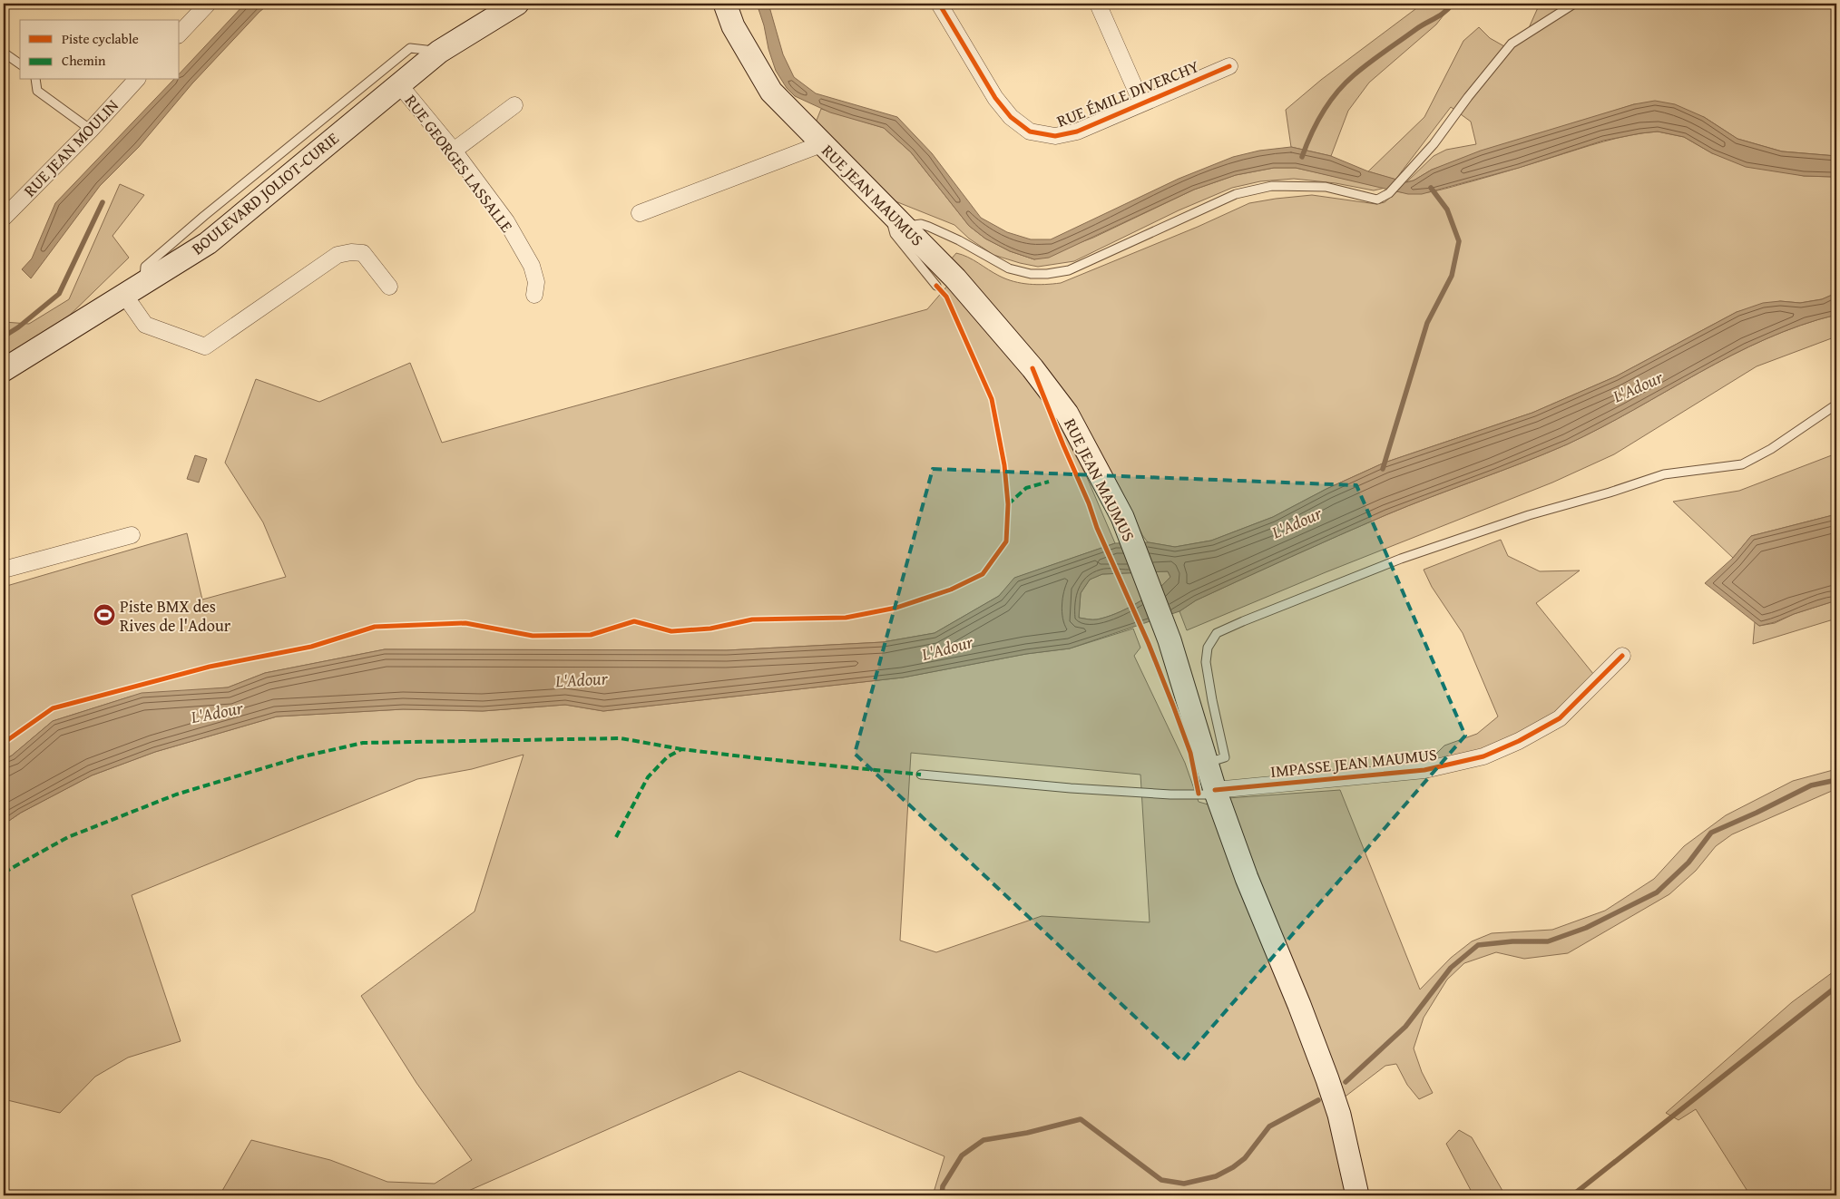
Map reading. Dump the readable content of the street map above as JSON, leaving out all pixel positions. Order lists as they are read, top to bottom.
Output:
{
  "streets": {
    "main road": ["BOULEVARD JOLIOT-CURIE", "RUE JEAN MAUMUS"],
    "street": [
      "RUE ÉMILE DIVERCHY",
      "RUE JEAN MOULIN",
      "RUE GEORGES LASSALLE",
      "IMPASSE JEAN MAUMUS"
    ]
  },
  "crossings": [
    ["RUE GEORGES LASSALLE", "BOULEVARD JOLIOT-CURIE"],
    ["RUE JEAN MAUMUS", "IMPASSE JEAN MAUMUS"]
  ],
  "water": ["L'Adour"],
  "places": {
    "sports": ["Piste BMX des Rives de l'Adour"]
  },
  "legend": ["Piste cyclable", "Chemin"]
}
